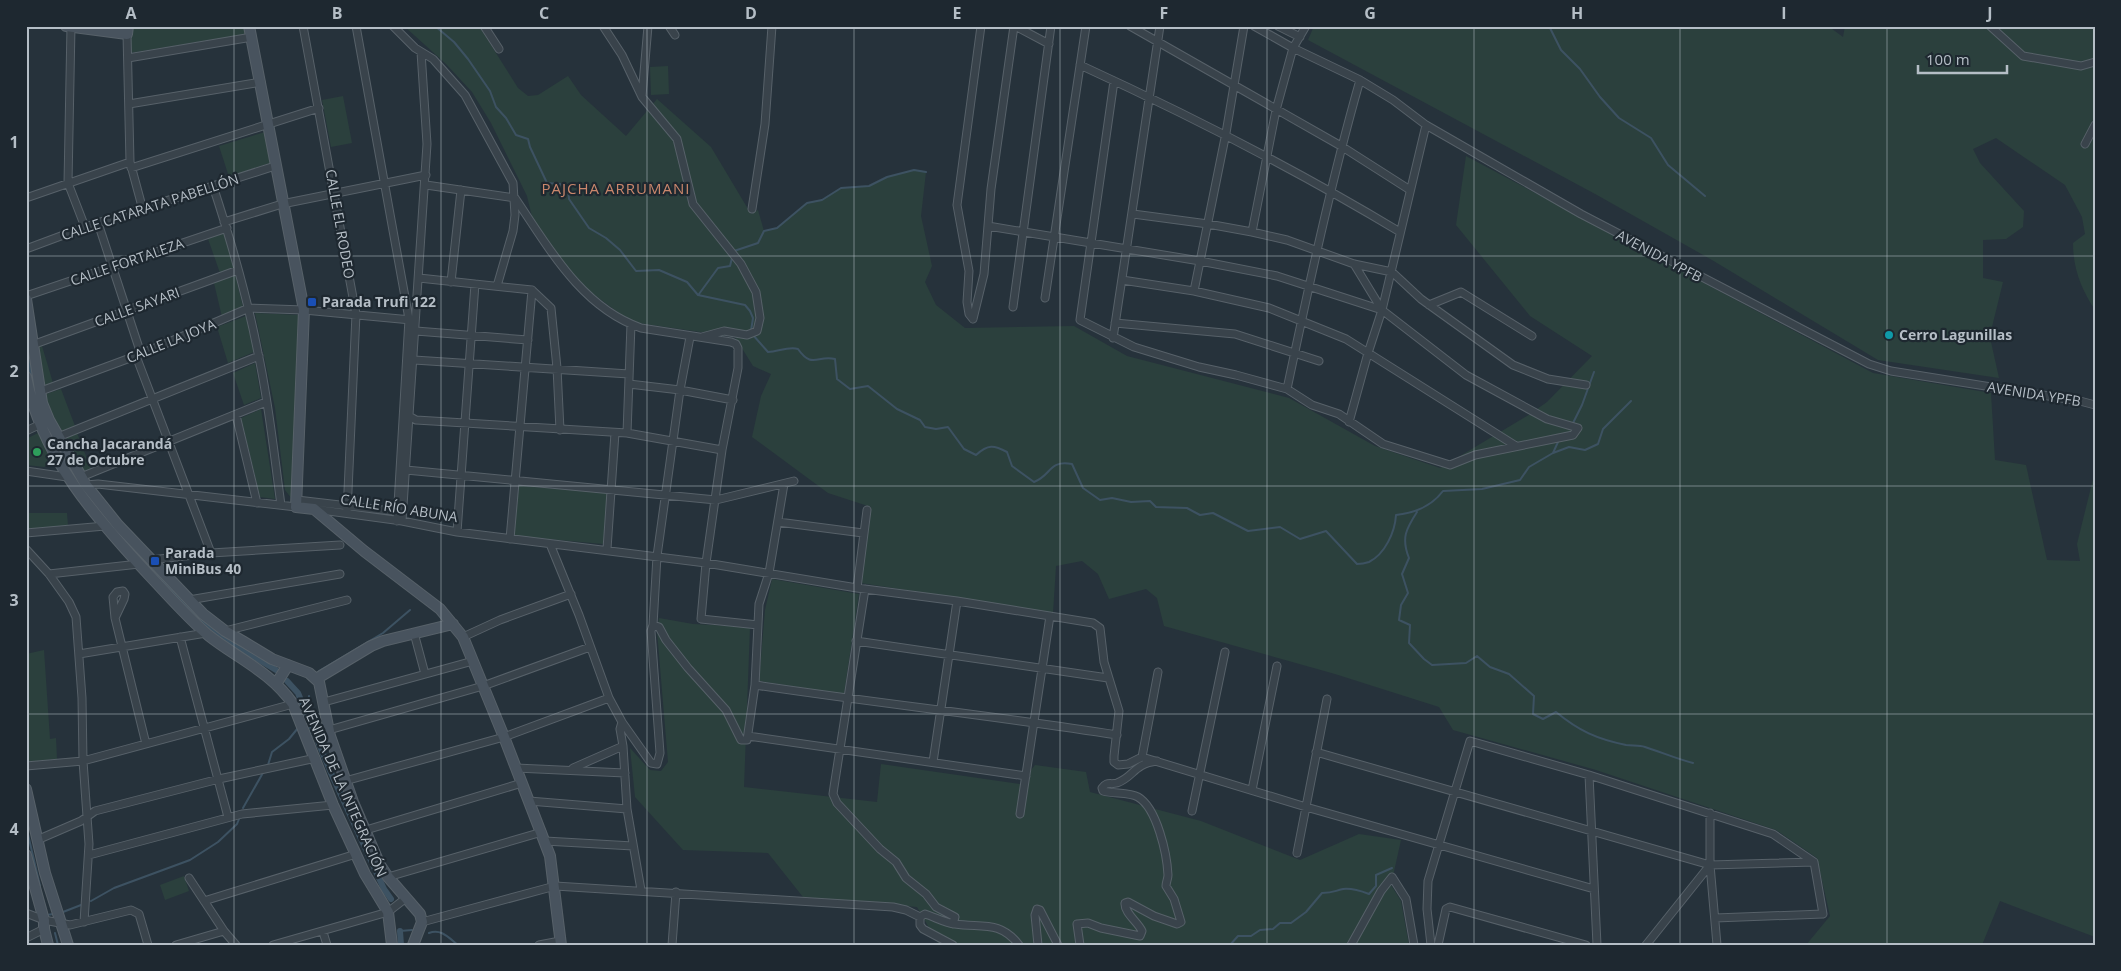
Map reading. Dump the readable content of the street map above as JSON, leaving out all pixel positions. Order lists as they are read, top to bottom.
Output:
{
  "streets": {
    "main road": ["CALLE RÍO ABUNA", "AVENIDA DE LA INTEGRACIÓN"],
    "street": [
      "CALLE CATARATA PABELLÓN",
      "CALLE EL RODEO",
      "AVENIDA YPFB",
      "CALLE FORTALEZA",
      "CALLE SAYARI",
      "CALLE LA JOYA"
    ]
  },
  "crossings": [
    ["CALLE EL RODEO", "CALLE FORTALEZA"],
    ["CALLE EL RODEO", "CALLE LA JOYA"],
    ["CALLE EL RODEO", "CALLE RÍO ABUNA"],
    ["CALLE FORTALEZA", "AVENIDA DE LA INTEGRACIÓN"],
    ["CALLE SAYARI", "AVENIDA DE LA INTEGRACIÓN"],
    ["CALLE LA JOYA", "AVENIDA DE LA INTEGRACIÓN"],
    ["CALLE RÍO ABUNA", "AVENIDA DE LA INTEGRACIÓN"]
  ],
  "districts": ["PAJCHA ARRUMANI"],
  "places": {
    "transit": ["Parada Trufi 122", "Parada MiniBus 40"],
    "other": ["Cerro Lagunillas", "Cancha Jacarandá 27 de Octubre"]
  },
  "scale_bar": "100 m",
  "grid": {
    "columns": [
      "A",
      "B",
      "C",
      "D",
      "E",
      "F",
      "G",
      "H",
      "I",
      "J"
    ],
    "rows": [
      "1",
      "2",
      "3",
      "4"
    ]
  }
}
